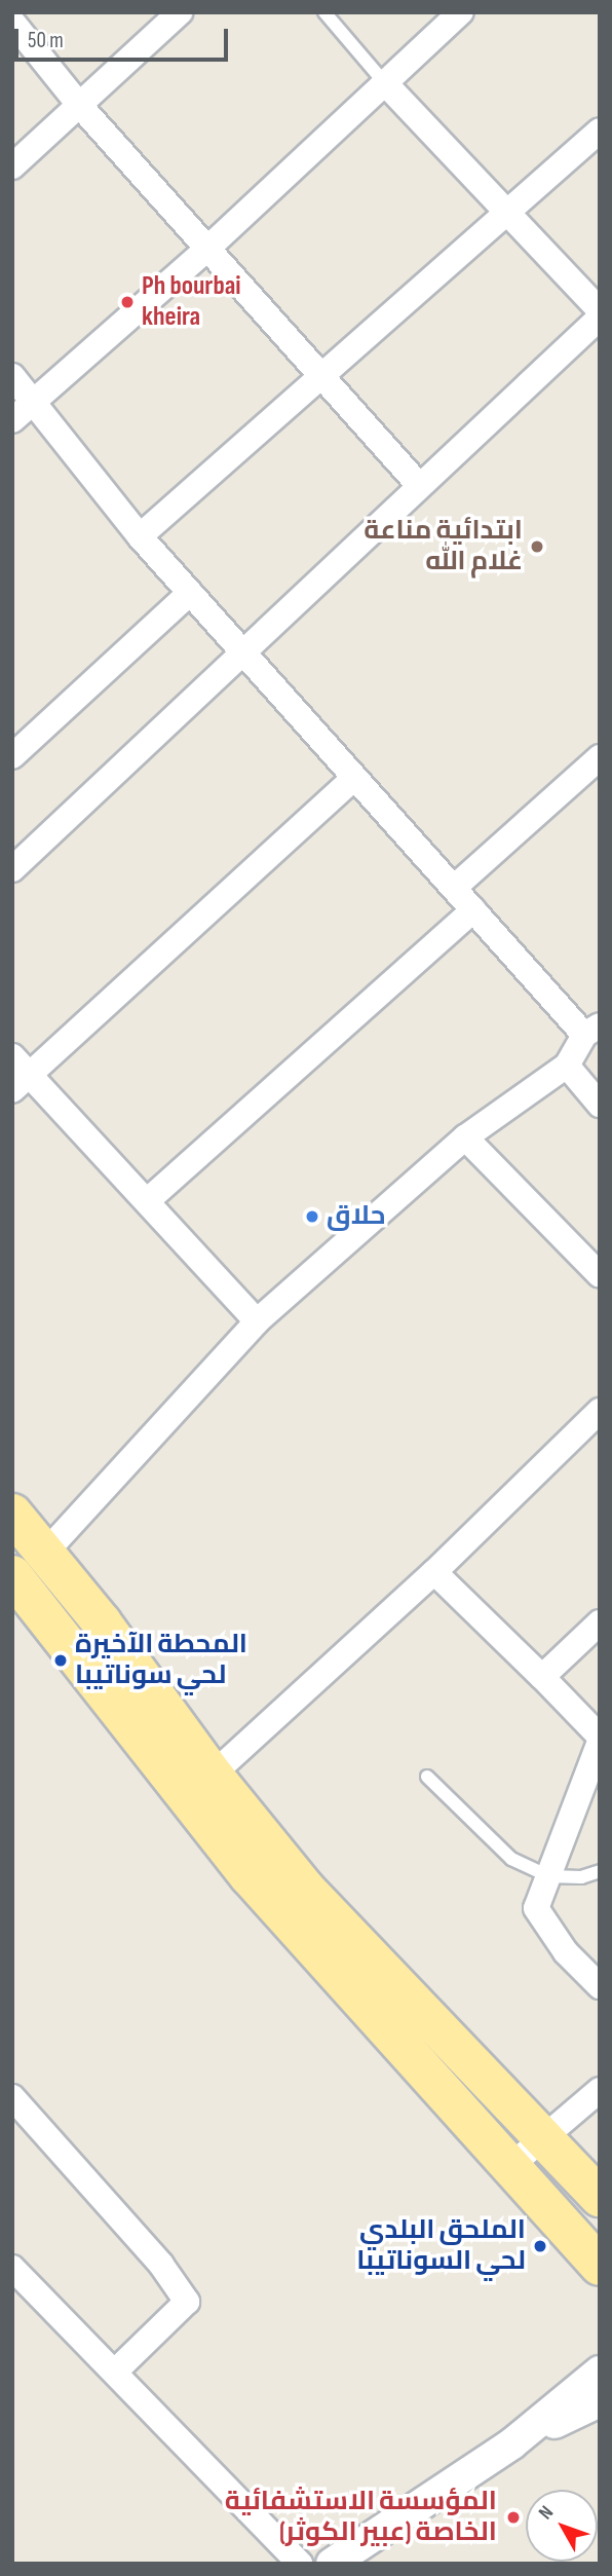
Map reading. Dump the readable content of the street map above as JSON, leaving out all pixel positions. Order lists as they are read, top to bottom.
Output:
{
  "places": [
    "Ph bourbai kheira",
    "ابتدائية مناعة غلام الله",
    "حلاق",
    "المحطة الآخيرة لحي سوناتيبا",
    "الملحق البلدي لحي السوناتيبا",
    "المؤسسة الاستشفائية الخاصة (عبير الكوثر)"
  ],
  "scale_bar": "50 m",
  "north": "top left"
}
